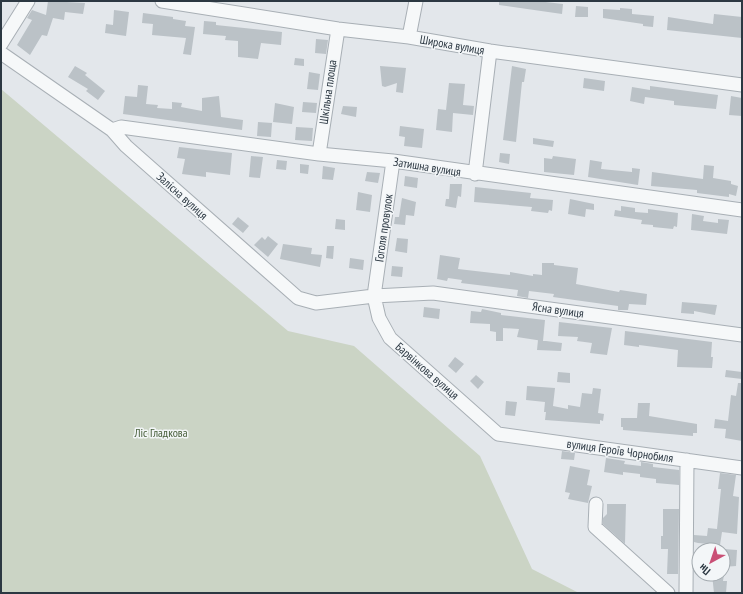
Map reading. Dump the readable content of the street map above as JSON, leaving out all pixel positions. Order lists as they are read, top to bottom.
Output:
{
  "streets": {
    "street": [
      "Широка вулиця",
      "Шкільна площа",
      "Затишна вулиця",
      "Залісна вулиця",
      "Гоголя провулок",
      "Ясна вулиця",
      "Барвінкова вулиця",
      "вулиця Героїв Чорнобиля"
    ]
  },
  "crossings": [
    ["Широка вулиця", "Шкільна площа"],
    ["Шкільна площа", "Затишна вулиця"],
    ["Затишна вулиця", "Залісна вулиця"],
    ["Затишна вулиця", "Гоголя провулок"],
    ["Залісна вулиця", "Гоголя провулок"],
    ["Залісна вулиця", "Ясна вулиця"],
    ["Залісна вулиця", "Барвінкова вулиця"],
    ["Гоголя провулок", "Ясна вулиця"],
    ["Гоголя провулок", "Барвінкова вулиця"],
    ["Ясна вулиця", "Барвінкова вулиця"],
    ["Барвінкова вулиця", "вулиця Героїв Чорнобиля"]
  ],
  "parks": ["Ліс Гладкова"],
  "north": "bottom left"
}
